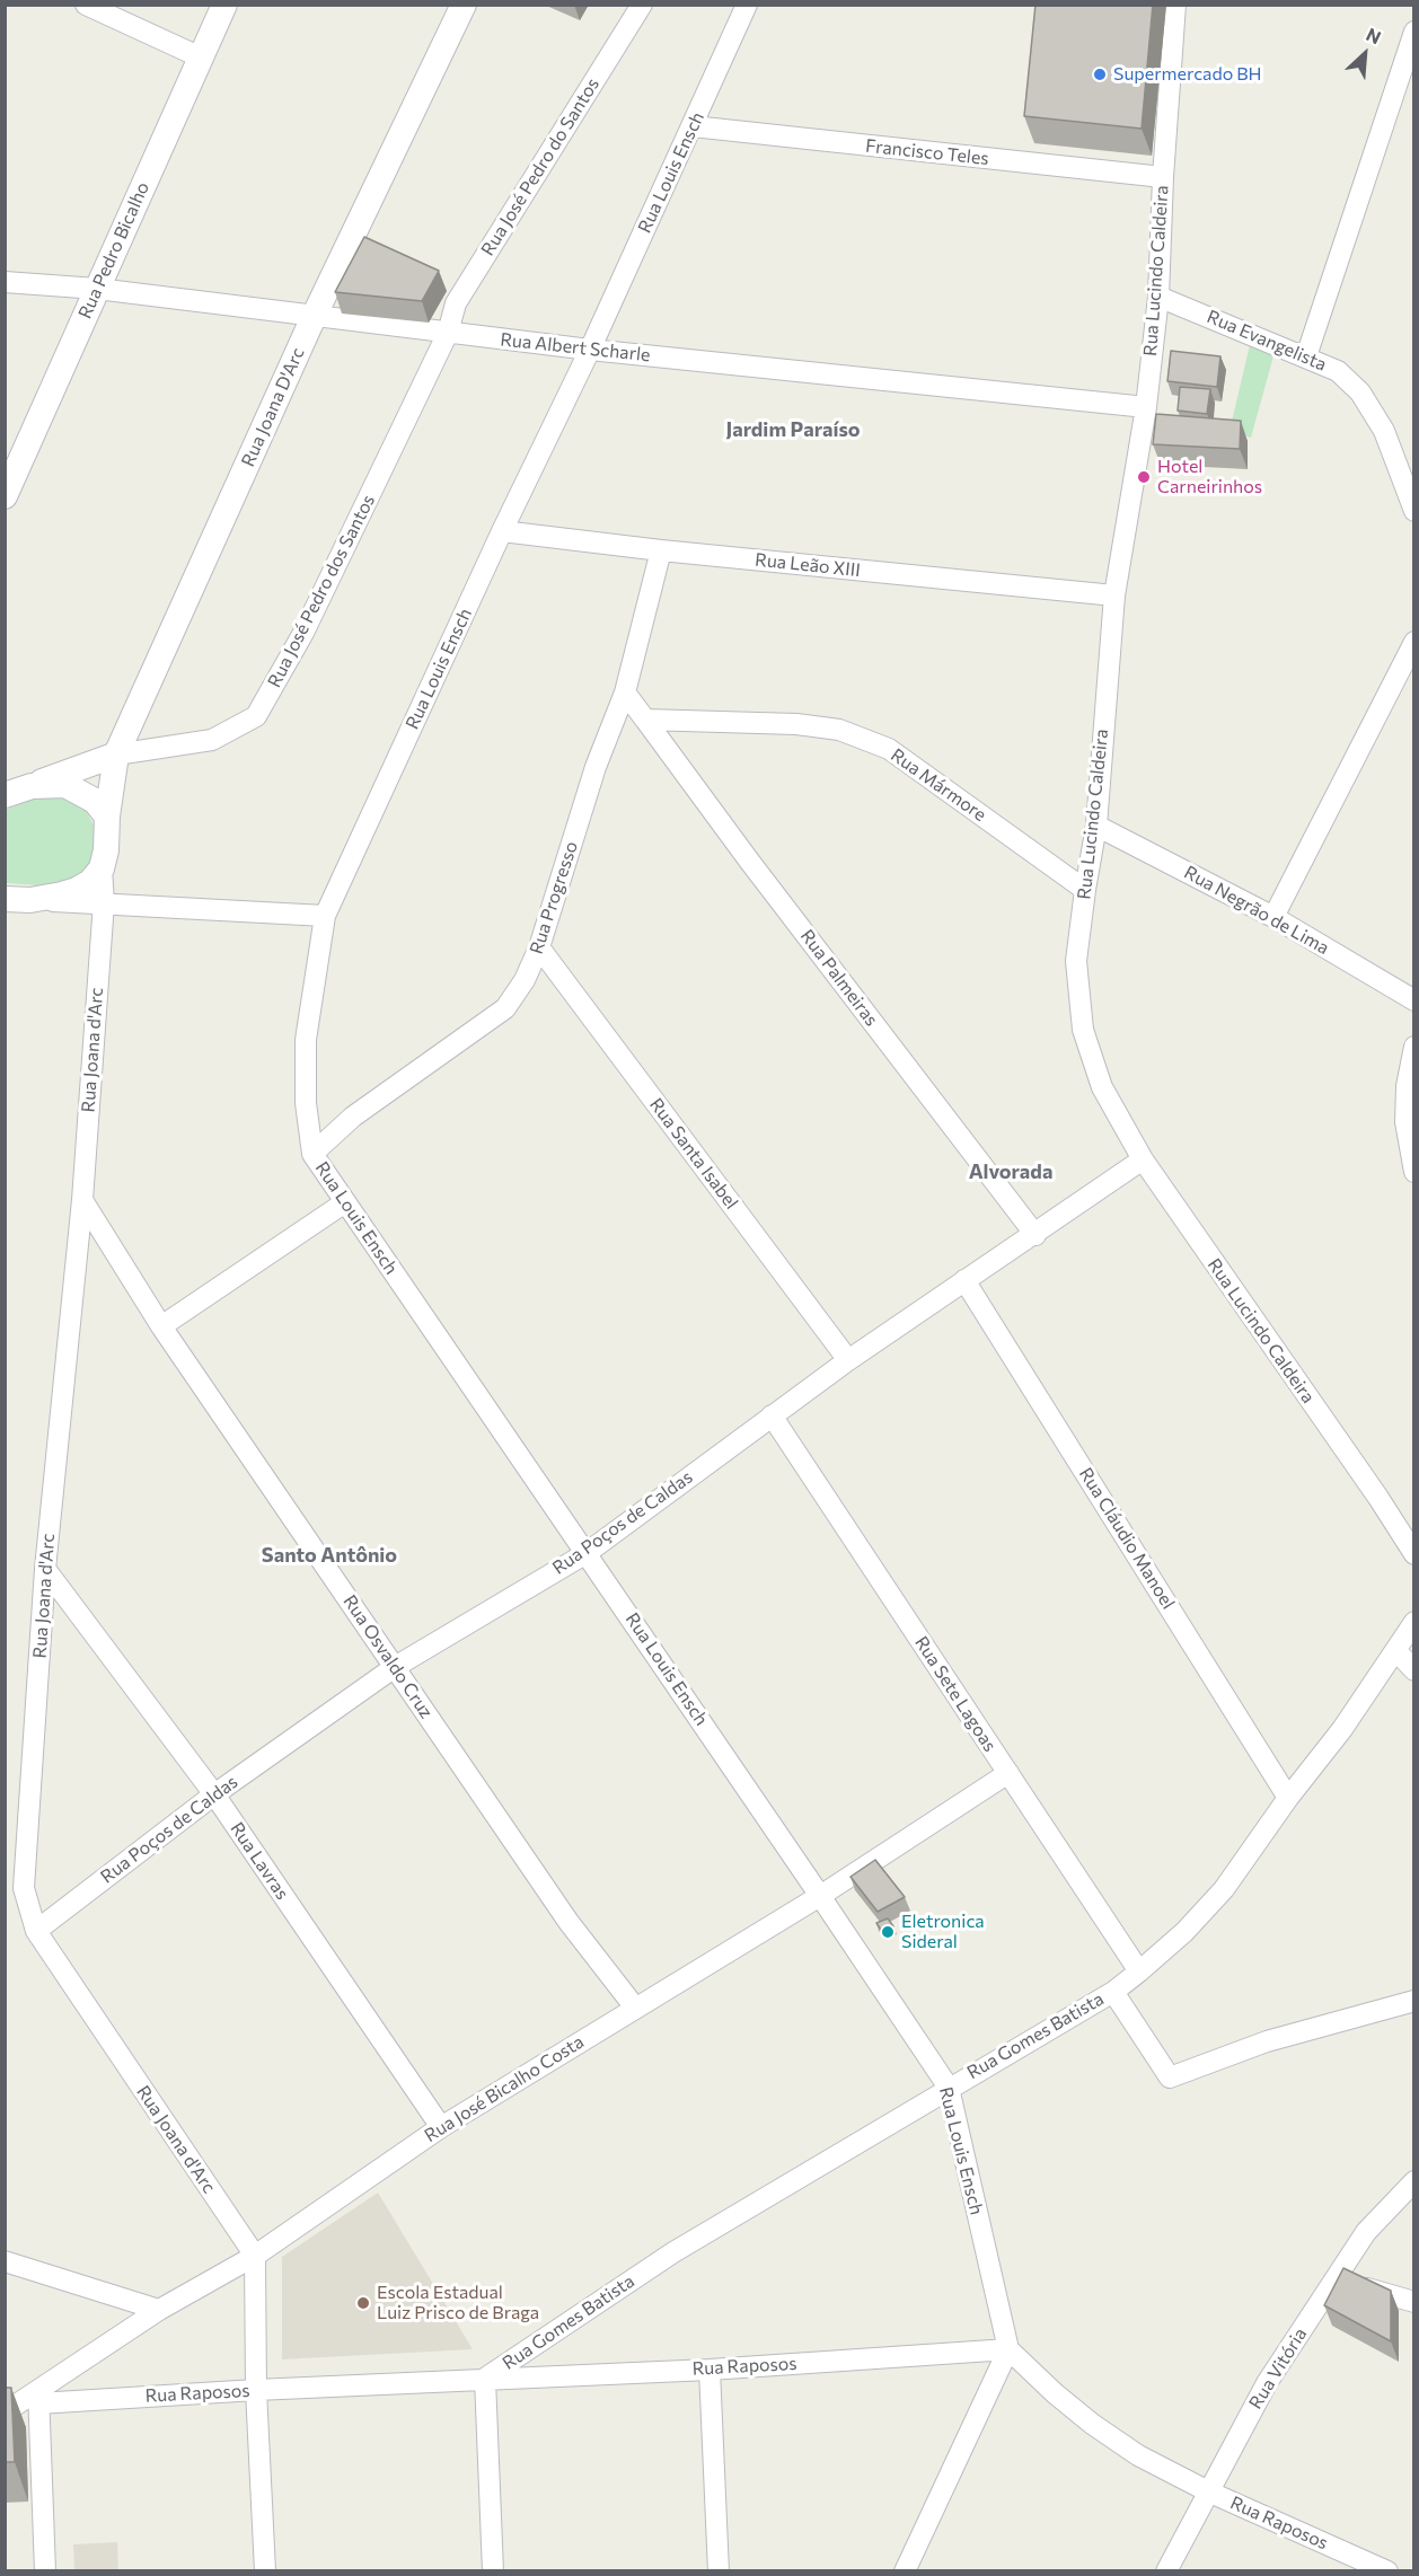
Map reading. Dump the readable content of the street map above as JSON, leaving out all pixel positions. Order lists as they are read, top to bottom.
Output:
{
  "streets": {
    "street": [
      "Francisco Teles",
      "Rua José Pedro do Santos",
      "Rua Louis Ensch",
      "Rua Pedro Bicalho",
      "Rua Lucindo Caldeira",
      "Rua Evangelista",
      "Rua Albert Scharle",
      "Rua Joana D'Arc",
      "Rua Leão XIII",
      "Rua José Pedro dos Santos",
      "Rua Mármore",
      "Rua Progresso",
      "Rua Negrão de Lima",
      "Rua Palmeiras",
      "Rua Joana d'Arc",
      "Rua Santa Isabel",
      "Rua Poços de Caldas",
      "Rua Cláudio Manoel",
      "Rua Osvaldo Cruz",
      "Rua Sete Lagoas",
      "Rua Lavras",
      "Rua Gomes Batista",
      "Rua José Bicalho Costa",
      "Rua Raposos",
      "Rua Vitória"
    ]
  },
  "crossings": [
    ["Francisco Teles", "Rua Louis Ensch"],
    ["Francisco Teles", "Rua Lucindo Caldeira"],
    ["Rua José Pedro do Santos", "Rua Albert Scharle"],
    ["Rua José Pedro do Santos", "Rua José Pedro dos Santos"],
    ["Rua Louis Ensch", "Rua Albert Scharle"],
    ["Rua Louis Ensch", "Rua Leão XIII"],
    ["Rua Louis Ensch", "Rua Progresso"],
    ["Rua Louis Ensch", "Rua Poços de Caldas"],
    ["Rua Louis Ensch", "Rua Gomes Batista"],
    ["Rua Louis Ensch", "Rua José Bicalho Costa"],
    ["Rua Louis Ensch", "Rua Raposos"],
    ["Rua Pedro Bicalho", "Rua Albert Scharle"],
    ["Rua Lucindo Caldeira", "Rua Evangelista"],
    ["Rua Lucindo Caldeira", "Rua Albert Scharle"],
    ["Rua Lucindo Caldeira", "Rua Leão XIII"],
    ["Rua Lucindo Caldeira", "Rua Mármore"],
    ["Rua Lucindo Caldeira", "Rua Negrão de Lima"],
    ["Rua Lucindo Caldeira", "Rua Poços de Caldas"],
    ["Rua Albert Scharle", "Rua Joana D'Arc"],
    ["Rua Albert Scharle", "Rua José Pedro dos Santos"],
    ["Rua Joana D'Arc", "Rua José Pedro dos Santos"],
    ["Rua Joana D'Arc", "Rua Joana d'Arc"],
    ["Rua Leão XIII", "Rua Progresso"],
    ["Rua Mármore", "Rua Palmeiras"],
    ["Rua Progresso", "Rua Santa Isabel"],
    ["Rua Palmeiras", "Rua Poços de Caldas"],
    ["Rua Joana d'Arc", "Rua Poços de Caldas"],
    ["Rua Joana d'Arc", "Rua Osvaldo Cruz"],
    ["Rua Joana d'Arc", "Rua Lavras"],
    ["Rua Joana d'Arc", "Rua José Bicalho Costa"],
    ["Rua Santa Isabel", "Rua Poços de Caldas"],
    ["Rua Poços de Caldas", "Rua Cláudio Manoel"],
    ["Rua Poços de Caldas", "Rua Osvaldo Cruz"],
    ["Rua Poços de Caldas", "Rua Sete Lagoas"],
    ["Rua Poços de Caldas", "Rua Lavras"],
    ["Rua Cláudio Manoel", "Rua Gomes Batista"],
    ["Rua Osvaldo Cruz", "Rua José Bicalho Costa"],
    ["Rua Sete Lagoas", "Rua Gomes Batista"],
    ["Rua Sete Lagoas", "Rua José Bicalho Costa"],
    ["Rua Lavras", "Rua José Bicalho Costa"],
    ["Rua Gomes Batista", "Rua Raposos"],
    ["Rua José Bicalho Costa", "Rua Raposos"],
    ["Rua Raposos", "Rua Vitória"]
  ],
  "districts": ["Jardim Paraíso", "Alvorada", "Santo Antônio"],
  "places": [
    "Supermercado BH",
    "Hotel Carneirinhos",
    "Eletronica Sideral",
    "Escola Estadual Luiz Prisco de Braga"
  ],
  "north": "top right"
}
